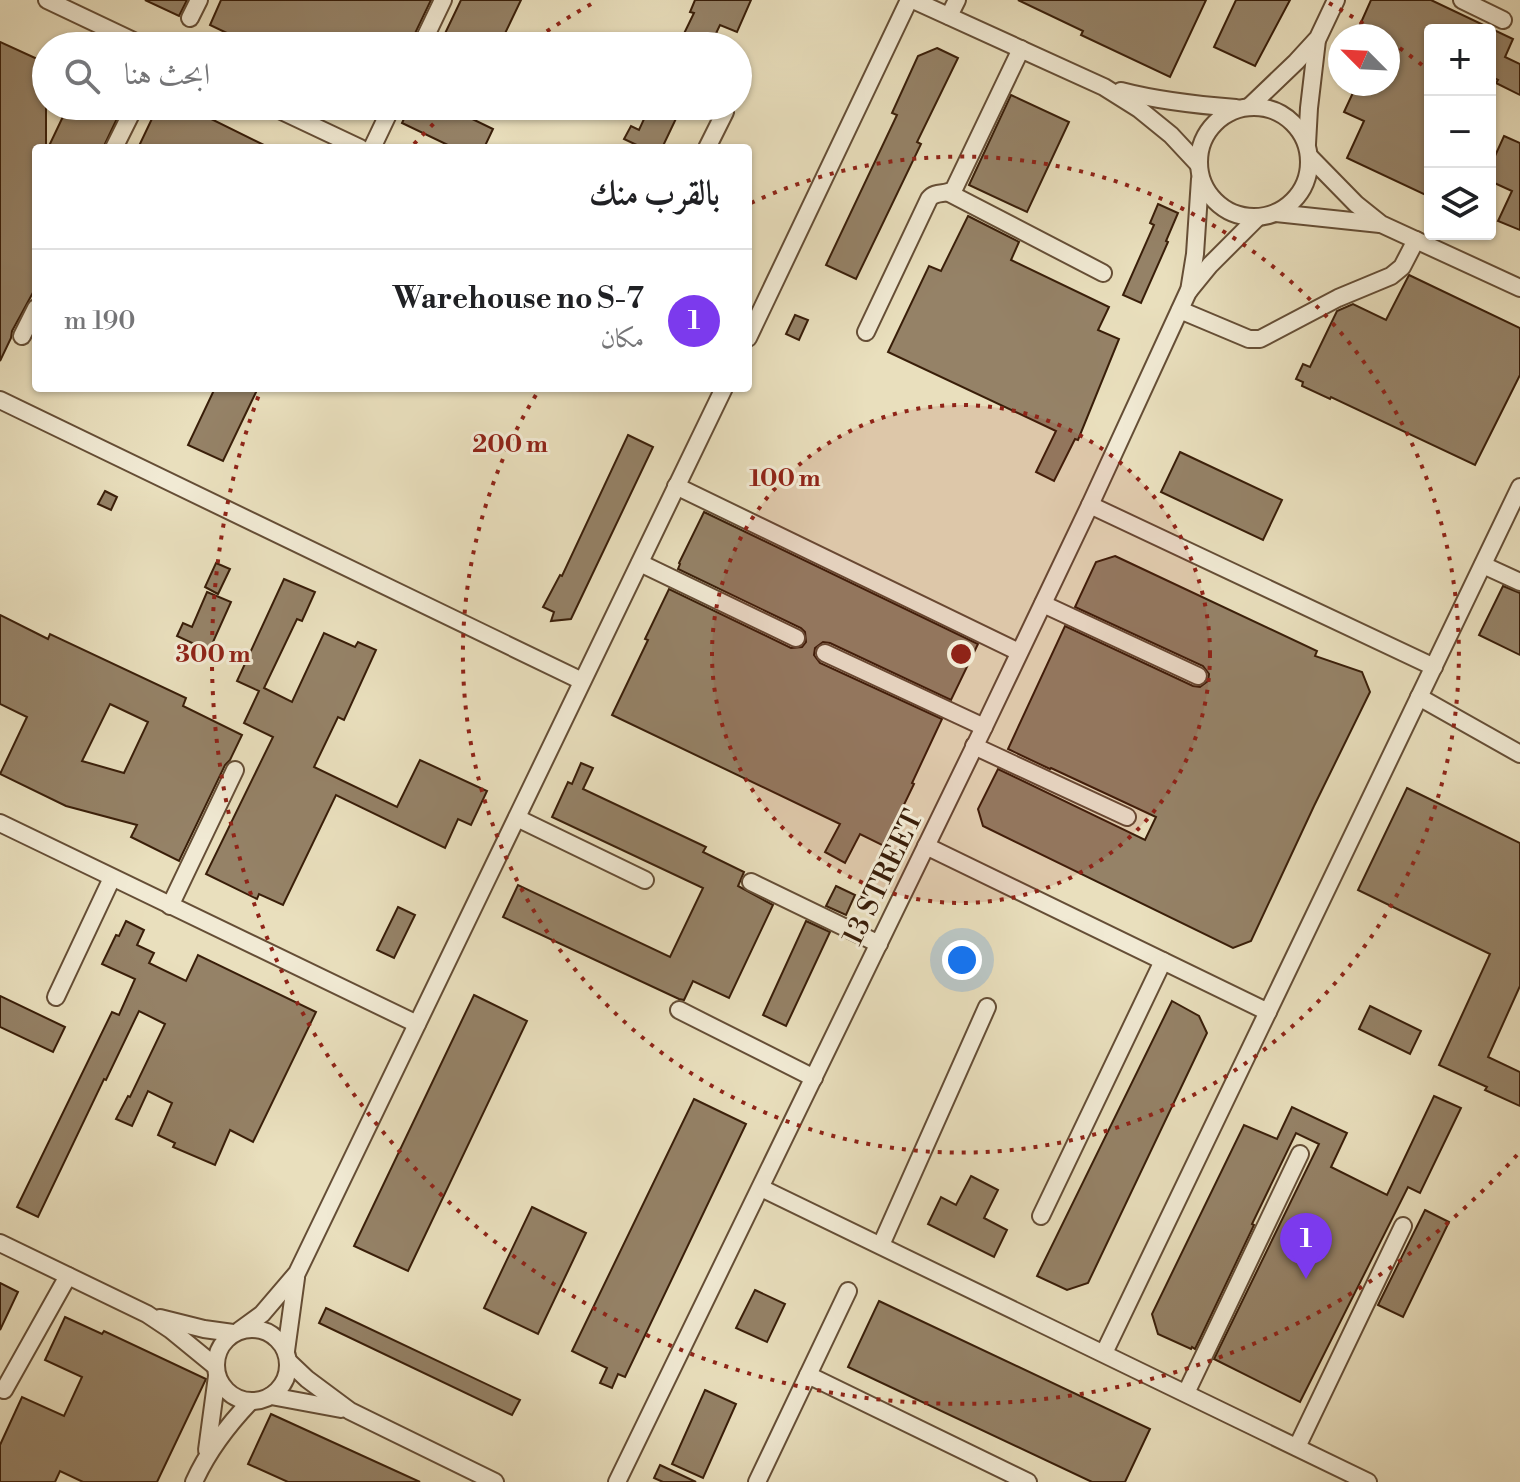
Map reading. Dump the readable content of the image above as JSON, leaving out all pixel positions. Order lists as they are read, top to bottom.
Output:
{
  "streets": {
    "street": ["13 STREET"]
  },
  "north": "top left",
  "page": {
    "map_buttons": ["+", "−"],
    "search": "ابحث هنا",
    "heading": "بالقرب منك",
    "list": [
      {
        "mark": "1",
        "name": "Warehouse no S-7",
        "note": "مكان",
        "value": "190 m"
      }
    ],
    "pins": "1"
  },
  "rings": ["200 m", "100 m", "300 m"]
}
